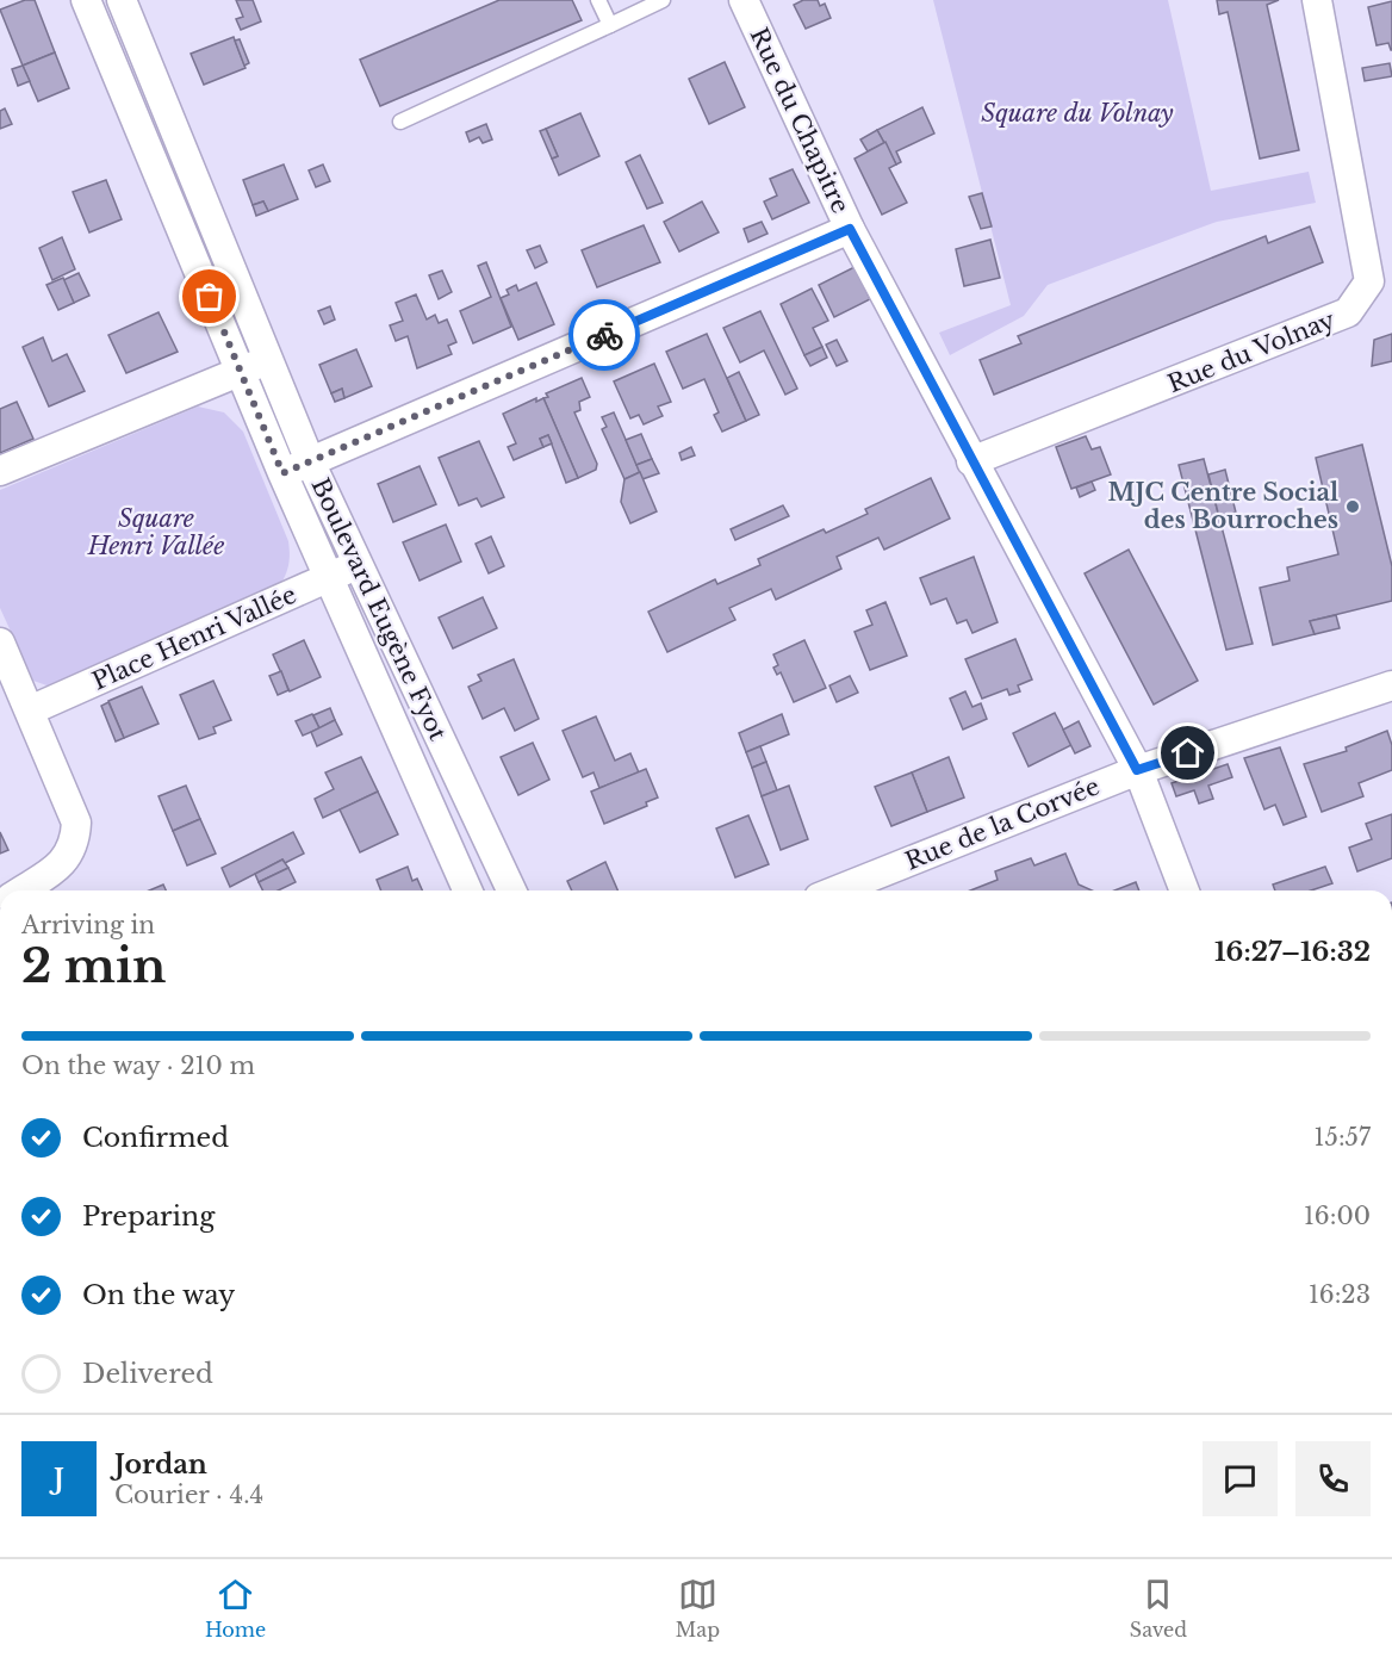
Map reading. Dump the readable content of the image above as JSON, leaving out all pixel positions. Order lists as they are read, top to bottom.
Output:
{
  "streets": {
    "street": [
      "Rue du Chapitre",
      "Rue du Volnay",
      "Boulevard Eugène Fyot",
      "Place Henri Vallée",
      "Rue de la Corvée"
    ]
  },
  "crossings": [
    ["Rue du Chapitre", "Rue du Volnay"],
    ["Rue du Chapitre", "Rue de la Corvée"],
    ["Boulevard Eugène Fyot", "Place Henri Vallée"]
  ],
  "parks": ["Square du Volnay", "Square Henri Vallée"],
  "places": ["MJC Centre Social des Bourroches"],
  "page": {
    "heading": ["2 min", "Arriving in", "16:27–16:32"],
    "panel": ["Jordan", "Courier · 4.4"],
    "bar": "On the way · 210 m",
    "list": [
      ["Confirmed", "15:57"],
      ["Preparing", "16:00"],
      ["On the way", "16:23"],
      "Delivered"
    ],
    "round": "J",
    "tabs": ["Home", "Map", "Saved"]
  }
}
